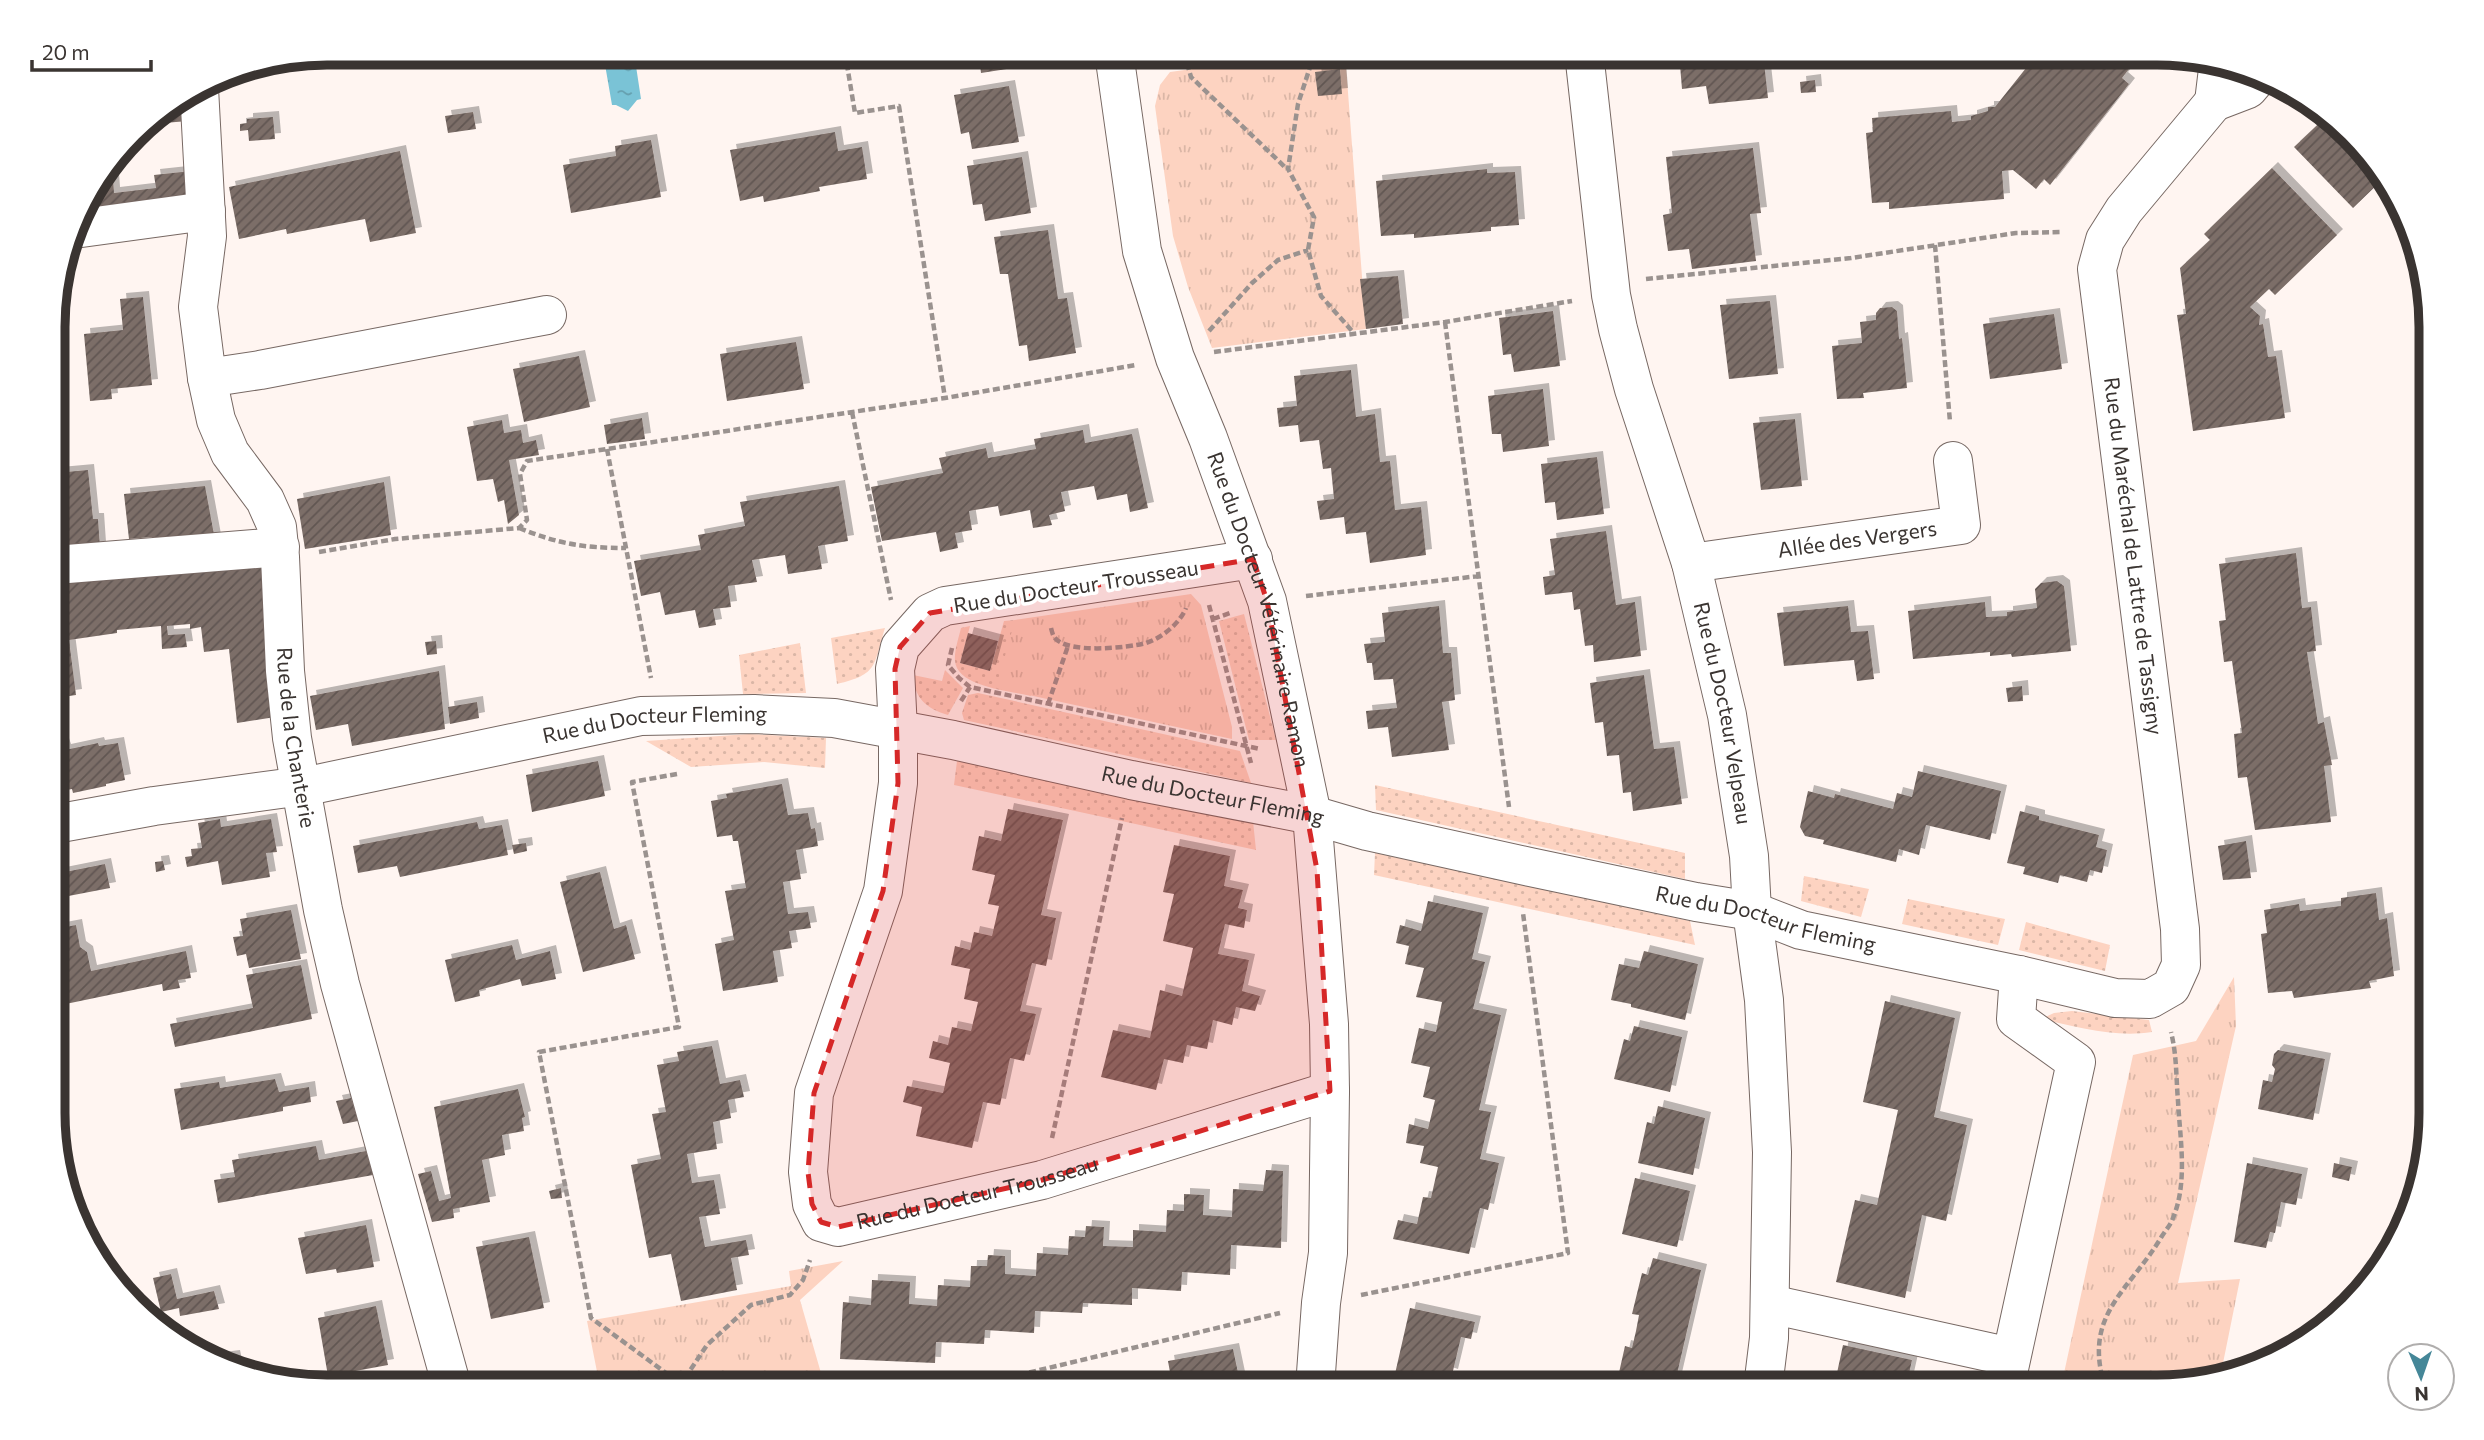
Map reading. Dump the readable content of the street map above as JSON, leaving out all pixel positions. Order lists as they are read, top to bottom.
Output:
{
  "streets": {
    "street": [
      "Allée des Vergers",
      "Rue du Maréchal de Lattre de Tassigny",
      "Rue du Docteur Trousseau",
      "Rue du Docteur Vétérinaire Ramon",
      "Rue du Docteur Velpeau",
      "Rue du Docteur Fleming",
      "Rue de la Chanterie"
    ]
  },
  "crossings": [
    ["Allée des Vergers", "Rue du Docteur Velpeau"],
    ["Rue du Maréchal de Lattre de Tassigny", "Rue du Docteur Fleming"],
    ["Rue du Docteur Trousseau", "Rue du Docteur Vétérinaire Ramon"],
    ["Rue du Docteur Vétérinaire Ramon", "Rue du Docteur Fleming"],
    ["Rue du Docteur Velpeau", "Rue du Docteur Fleming"],
    ["Rue du Docteur Fleming", "Rue de la Chanterie"]
  ],
  "scale_bar": "20 m",
  "north": "bottom"
}
